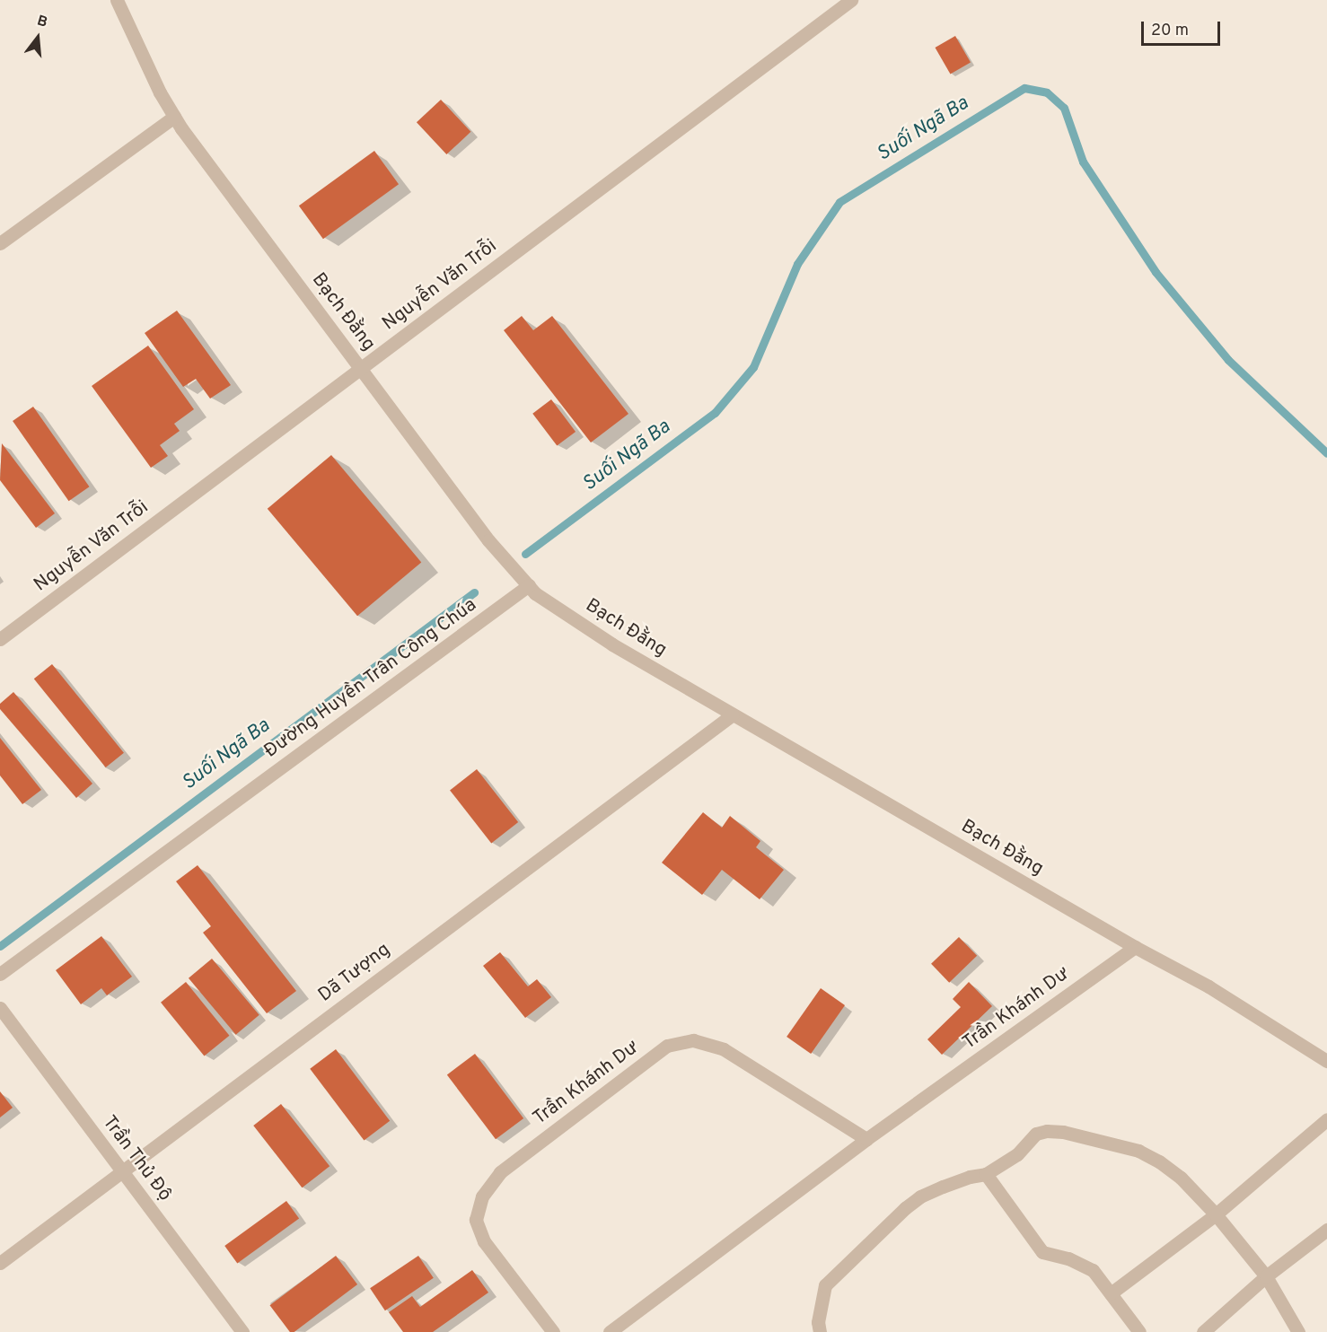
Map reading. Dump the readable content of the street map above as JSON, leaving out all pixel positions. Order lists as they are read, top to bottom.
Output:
{
  "streets": {
    "street": [
      "Nguyễn Văn Trỗi",
      "Bạch Đằng",
      "Đường Huyền Trân Công Chúa",
      "Dã Tượng",
      "Trần Khánh Dư",
      "Trần Thủ Độ"
    ]
  },
  "crossings": [
    ["Nguyễn Văn Trỗi", "Bạch Đằng"],
    ["Bạch Đằng", "Đường Huyền Trân Công Chúa"],
    ["Bạch Đằng", "Dã Tượng"],
    ["Bạch Đằng", "Trần Khánh Dư"],
    ["Dã Tượng", "Trần Thủ Độ"]
  ],
  "water": ["Suối Ngã Ba"],
  "scale_bar": "20 m",
  "north": "top"
}
